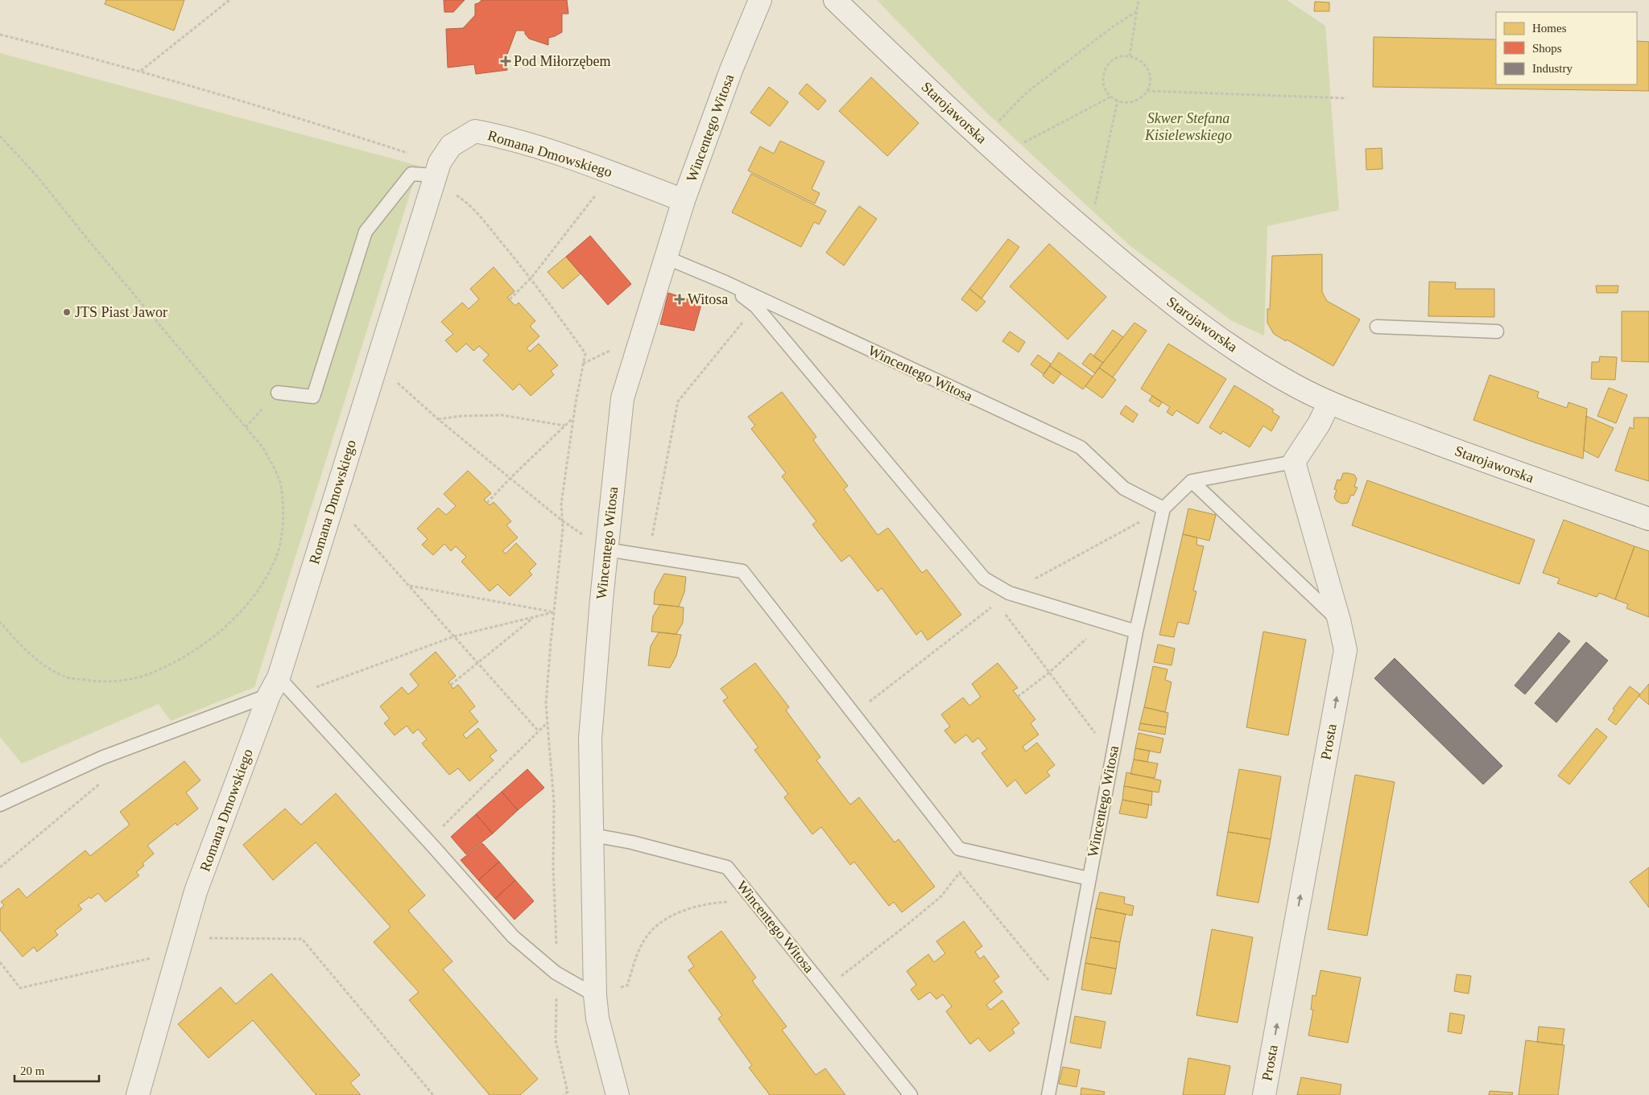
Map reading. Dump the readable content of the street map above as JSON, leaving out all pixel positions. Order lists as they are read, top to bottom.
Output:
{
  "streets": {
    "street": [
      "Starojaworska",
      "Wincentego Witosa",
      "Romana Dmowskiego",
      "Prosta"
    ]
  },
  "crossings": [
    ["Wincentego Witosa", "Romana Dmowskiego"]
  ],
  "one_way": ["Prosta"],
  "parks": ["Skwer Stefana Kisielewskiego"],
  "places": {
    "health": ["Pod Miłorzębem", "Witosa"],
    "other": ["JTS Piast Jawor"]
  },
  "legend": ["Homes", "Shops", "Industry"],
  "scale_bar": "20 m"
}
